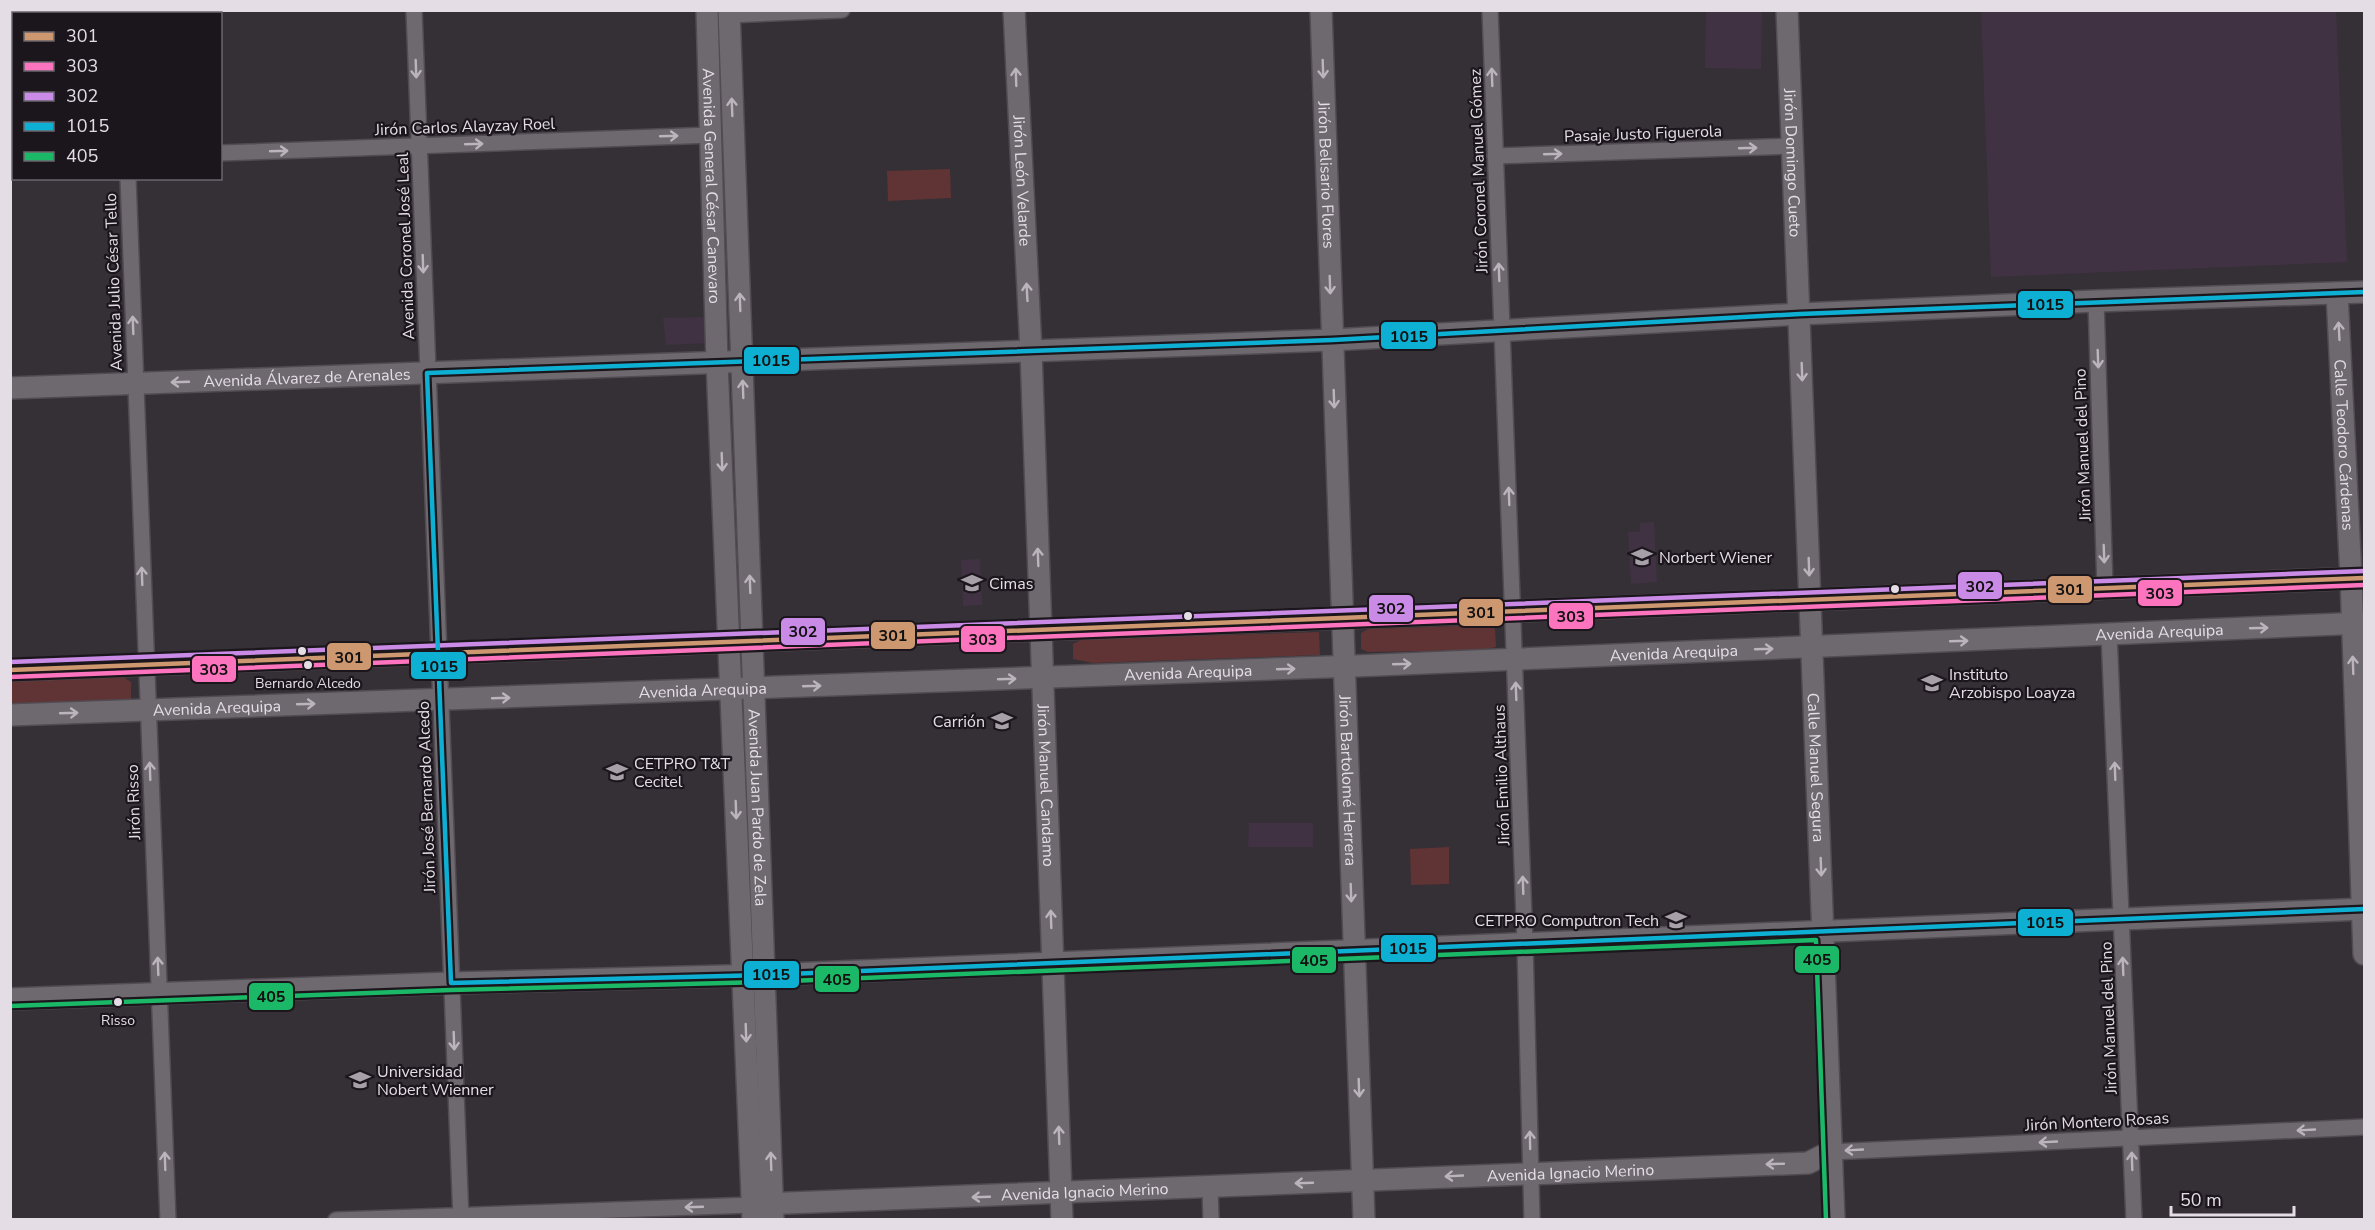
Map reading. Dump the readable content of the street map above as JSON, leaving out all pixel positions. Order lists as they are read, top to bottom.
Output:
{
  "streets": {
    "main road": [
      "Jirón Domingo Cueto",
      "Jirón Belisario Flores",
      "Jirón León Velarde",
      "Avenida General César Canevaro",
      "Avenida Álvarez de Arenales",
      "Calle Teodoro Cárdenas",
      "Avenida Arequipa",
      "Calle Manuel Segura",
      "Jirón Bartolomé Herrera",
      "Jirón Manuel Candamo",
      "Avenida Juan Pardo de Zela",
      "Avenida Ignacio Merino"
    ],
    "street": [
      "Jirón Carlos Alayzay Roel",
      "Pasaje Justo Figuerola",
      "Jirón Coronel Manuel Gómez",
      "Avenida Coronel José Leal",
      "Avenida Julio César Tello",
      "Jirón Manuel del Pino",
      "Jirón Emilio Althaus",
      "Jirón José Bernardo Alcedo",
      "Jirón Risso",
      "Jirón Montero Rosas"
    ]
  },
  "crossings": [
    ["Jirón Carlos Alayzay Roel", "Avenida General César Canevaro"],
    ["Jirón Carlos Alayzay Roel", "Avenida Coronel José Leal"],
    ["Pasaje Justo Figuerola", "Jirón Domingo Cueto"],
    ["Pasaje Justo Figuerola", "Jirón Coronel Manuel Gómez"],
    ["Jirón Domingo Cueto", "Avenida Álvarez de Arenales"],
    ["Jirón Domingo Cueto", "Calle Manuel Segura"],
    ["Jirón Coronel Manuel Gómez", "Avenida Álvarez de Arenales"],
    ["Jirón Coronel Manuel Gómez", "Jirón Emilio Althaus"],
    ["Jirón Belisario Flores", "Avenida Álvarez de Arenales"],
    ["Jirón Belisario Flores", "Jirón Bartolomé Herrera"],
    ["Jirón León Velarde", "Avenida Álvarez de Arenales"],
    ["Jirón León Velarde", "Jirón Manuel Candamo"],
    ["Avenida General César Canevaro", "Avenida Álvarez de Arenales"],
    ["Avenida General César Canevaro", "Avenida Juan Pardo de Zela"],
    ["Avenida Coronel José Leal", "Avenida Álvarez de Arenales"],
    ["Avenida Coronel José Leal", "Jirón José Bernardo Alcedo"],
    ["Avenida Julio César Tello", "Avenida Álvarez de Arenales"],
    ["Avenida Julio César Tello", "Jirón Risso"],
    ["Avenida Álvarez de Arenales", "Calle Teodoro Cárdenas"],
    ["Avenida Álvarez de Arenales", "Jirón Manuel del Pino"],
    ["Avenida Álvarez de Arenales", "Calle Manuel Segura"],
    ["Avenida Álvarez de Arenales", "Jirón Emilio Althaus"],
    ["Avenida Álvarez de Arenales", "Jirón Bartolomé Herrera"],
    ["Avenida Álvarez de Arenales", "Jirón Manuel Candamo"],
    ["Avenida Álvarez de Arenales", "Jirón José Bernardo Alcedo"],
    ["Avenida Álvarez de Arenales", "Jirón Risso"],
    ["Avenida Álvarez de Arenales", "Avenida Juan Pardo de Zela"],
    ["Calle Teodoro Cárdenas", "Avenida Arequipa"],
    ["Jirón Manuel del Pino", "Avenida Arequipa"],
    ["Jirón Manuel del Pino", "Jirón Montero Rosas"],
    ["Avenida Arequipa", "Calle Manuel Segura"],
    ["Avenida Arequipa", "Jirón Emilio Althaus"],
    ["Avenida Arequipa", "Jirón Bartolomé Herrera"],
    ["Avenida Arequipa", "Jirón Manuel Candamo"],
    ["Avenida Arequipa", "Jirón José Bernardo Alcedo"],
    ["Avenida Arequipa", "Jirón Risso"],
    ["Avenida Arequipa", "Avenida Juan Pardo de Zela"],
    ["Calle Manuel Segura", "Jirón Montero Rosas"],
    ["Calle Manuel Segura", "Avenida Ignacio Merino"],
    ["Jirón Emilio Althaus", "Avenida Ignacio Merino"],
    ["Jirón Bartolomé Herrera", "Avenida Ignacio Merino"],
    ["Jirón Manuel Candamo", "Avenida Ignacio Merino"],
    ["Jirón José Bernardo Alcedo", "Avenida Ignacio Merino"],
    ["Avenida Juan Pardo de Zela", "Avenida Ignacio Merino"],
    ["Jirón Montero Rosas", "Avenida Ignacio Merino"]
  ],
  "one_way": [
    "Jirón Carlos Alayzay Roel",
    "Pasaje Justo Figuerola",
    "Jirón Coronel Manuel Gómez",
    "Jirón Belisario Flores",
    "Jirón León Velarde",
    "Avenida Coronel José Leal",
    "Avenida Julio César Tello",
    "Calle Teodoro Cárdenas",
    "Calle Manuel Segura",
    "Jirón Emilio Althaus",
    "Jirón Bartolomé Herrera",
    "Jirón Manuel Candamo",
    "Jirón Risso",
    "Jirón Montero Rosas",
    "Avenida Ignacio Merino"
  ],
  "places": {
    "school or university": [
      "Norbert Wiener",
      "Cimas",
      "Instituto Arzobispo Loayza",
      "Carrión",
      "CETPRO T&T Cecitel",
      "CETPRO Computron Tech",
      "Universidad Nobert Wienner"
    ],
    "other": ["Bernardo Alcedo", "Risso"]
  },
  "lines": [
    "transit line 1015",
    "transit line 302",
    "transit line 301",
    "transit line 303",
    "transit line 405"
  ],
  "legend": [
    "301",
    "303",
    "302",
    "1015",
    "405"
  ],
  "scale_bar": "50 m"
}
